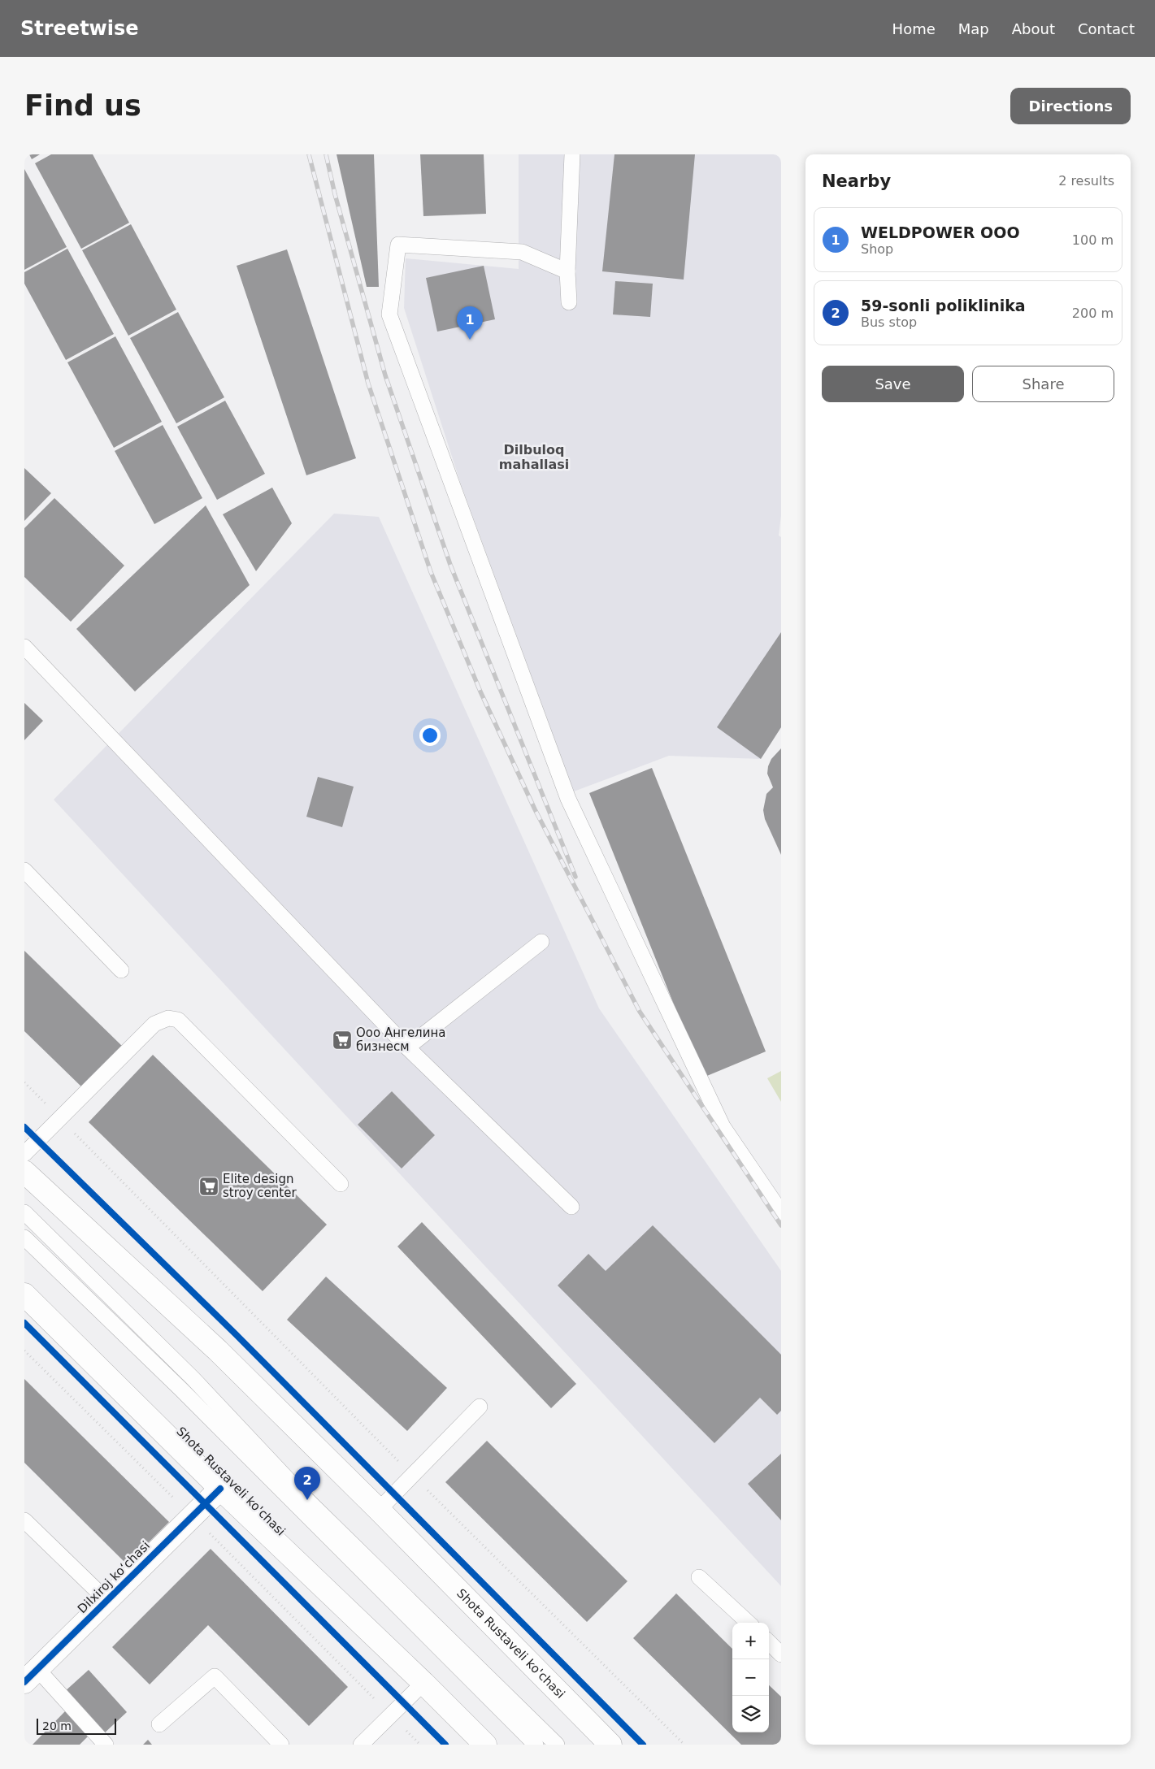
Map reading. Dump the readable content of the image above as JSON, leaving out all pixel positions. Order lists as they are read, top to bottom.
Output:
{
  "streets": {
    "main road": ["Shota Rustaveli ko'chasi", "Dilxiroj ko‘chasi"]
  },
  "crossings": [
    ["Shota Rustaveli ko'chasi", "Dilxiroj ko‘chasi"]
  ],
  "districts": ["Dilbuloq mahallasi"],
  "places": {
    "supermarket": ["Ооо Ангелина бизнесм", "Elite design stroy center"]
  },
  "scale_bar": "20 m",
  "page": {
    "header": "Streetwise",
    "nav": [
      "Home",
      "Map",
      "About",
      "Contact"
    ],
    "buttons": [
      "Directions",
      ["Save", "Share"]
    ],
    "title": "Find us",
    "heading": ["Nearby", "2 results"],
    "list": [
      {
        "mark": "1",
        "name": "WELDPOWER ООО",
        "note": "Shop",
        "value": "100 m"
      },
      {
        "mark": "2",
        "name": "59-sonli poliklinika",
        "note": "Bus stop",
        "value": "200 m"
      }
    ],
    "pins": ["1", "2"],
    "map_buttons": ["+", "−"],
    "scale": "20 m"
  }
}
